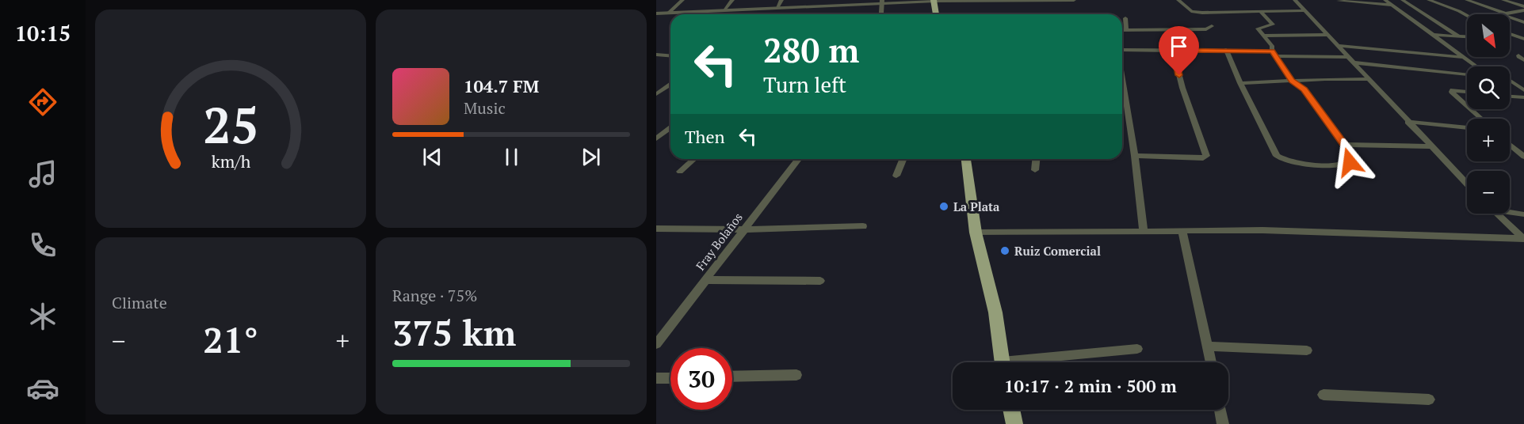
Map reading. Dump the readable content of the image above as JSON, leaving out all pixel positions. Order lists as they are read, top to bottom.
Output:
{
  "streets": {
    "street": ["Fray Bolaños"]
  },
  "places": ["La Plata", "Ruiz Comercial"],
  "north": "bottom right",
  "page": {
    "tabs": "10:15",
    "map_buttons": ["+", "−"],
    "turn": ["280 m", "Turn left"],
    "song": ["104.7 FM", "Music"],
    "then": "Then",
    "tile": [
      "Climate",
      ["Range · 75%", "375 km"]
    ],
    "heat": ["−", "21°", "+"],
    "limit": "30",
    "trip": "10:17 · 2 min · 500 m",
    "gauge": ["25", "km/h"]
  }
}
